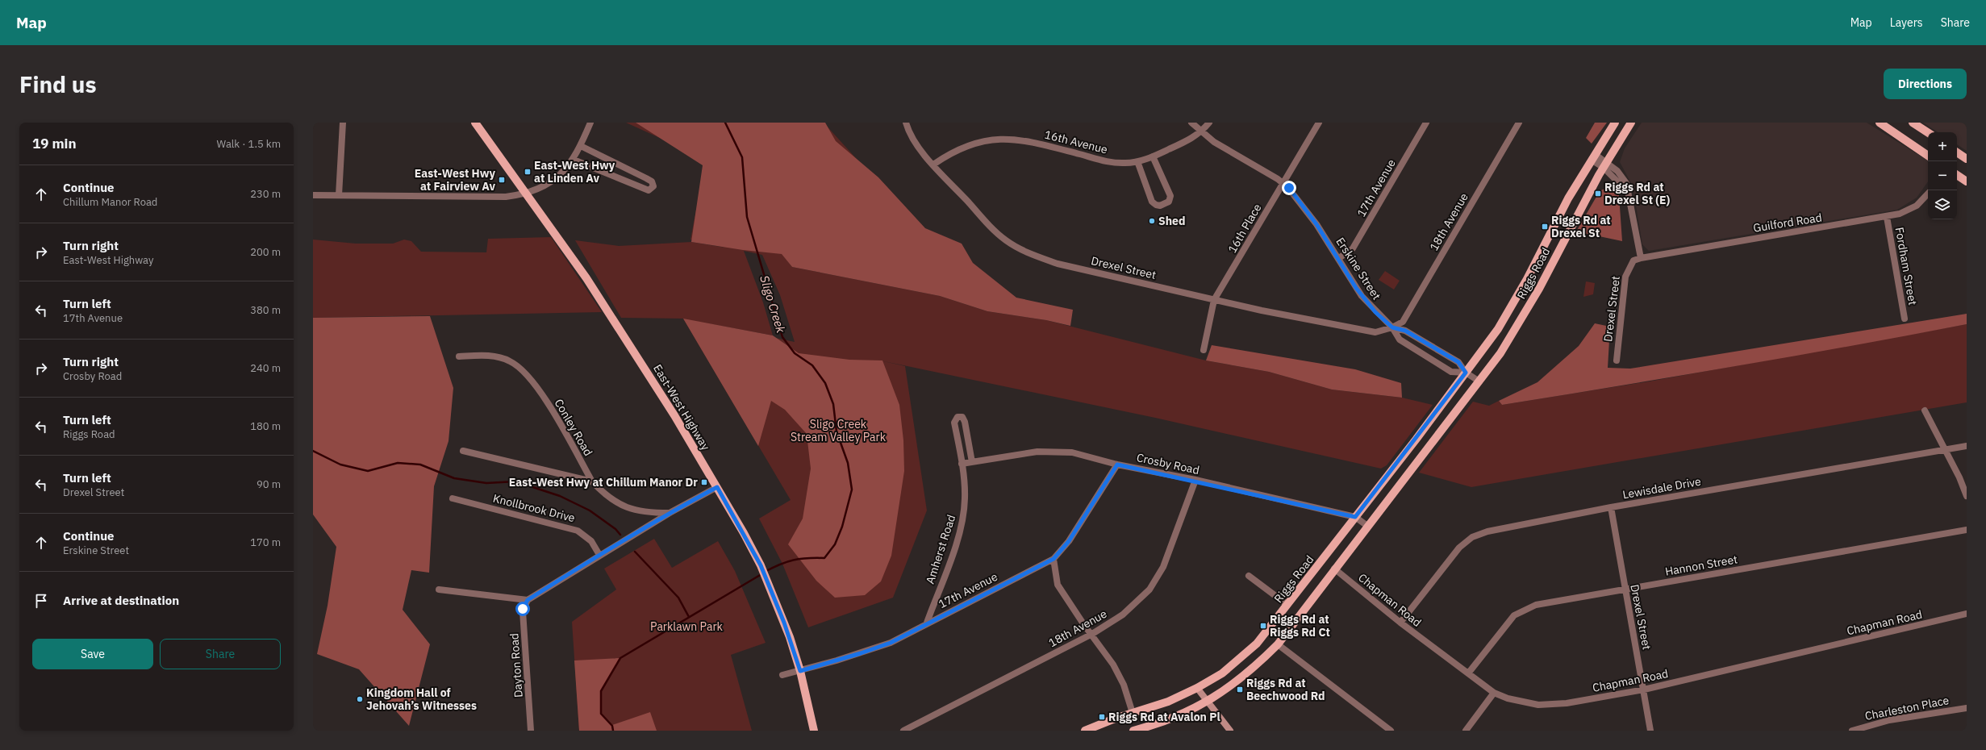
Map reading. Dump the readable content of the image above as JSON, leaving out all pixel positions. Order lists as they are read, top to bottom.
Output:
{
  "streets": {
    "main road": ["Riggs Road", "East-West Highway"],
    "street": [
      "16th Avenue",
      "17th Avenue",
      "18th Avenue",
      "Guilford Road",
      "16th Place",
      "Fordham Street",
      "Drexel Street",
      "Erskine Street",
      "Conley Road",
      "Crosby Road",
      "Lewisdale Drive",
      "Knollbrook Drive",
      "Amherst Road",
      "Hannon Street",
      "Chapman Road",
      "Dayton Road",
      "Charleston Place"
    ]
  },
  "crossings": [
    ["16th Avenue", "Drexel Street"],
    ["16th Avenue", "Erskine Street"],
    ["17th Avenue", "Erskine Street"],
    ["17th Avenue", "East-West Highway"],
    ["17th Avenue", "Crosby Road"],
    ["17th Avenue", "Amherst Road"],
    ["18th Avenue", "Drexel Street"],
    ["18th Avenue", "Erskine Street"],
    ["18th Avenue", "Crosby Road"],
    ["Guilford Road", "Fordham Street"],
    ["Guilford Road", "Drexel Street"],
    ["16th Place", "Drexel Street"],
    ["16th Place", "Erskine Street"],
    ["Drexel Street", "Erskine Street"],
    ["Drexel Street", "Lewisdale Drive"],
    ["Drexel Street", "Hannon Street"],
    ["Drexel Street", "Chapman Road"],
    ["Riggs Road", "Crosby Road"],
    ["Riggs Road", "Chapman Road"],
    ["Crosby Road", "Amherst Road"],
    ["Lewisdale Drive", "Chapman Road"],
    ["Hannon Street", "Chapman Road"]
  ],
  "water": ["Sligo Creek"],
  "parks": ["Sligo Creek Stream Valley Park", "Parklawn Park"],
  "places": {
    "transit": [
      "East-West Hwy at Linden Av",
      "East-West Hwy at Fairview Av",
      "Riggs Rd at Drexel St (E)",
      "Riggs Rd at Drexel St",
      "East-West Hwy at Chillum Manor Dr",
      "Riggs Rd at Riggs Rd Ct",
      "Riggs Rd at Beechwood Rd",
      "Riggs Rd at Avalon Pl"
    ],
    "other": ["Shed", "Kingdom Hall of Jehovah’s Witnesses"]
  },
  "page": {
    "header": "Map",
    "nav": ["Map", "Layers", "Share"],
    "buttons": [
      "Directions",
      ["Save", "Share"]
    ],
    "title": "Find us",
    "heading": ["19 min", "Walk · 1.5 km"],
    "map_buttons": ["+", "−"],
    "list": [
      ["Continue", "Chillum Manor Road", "230 m"],
      ["Turn right", "East-West Highway", "200 m"],
      ["Turn left", "17th Avenue", "380 m"],
      ["Turn right", "Crosby Road", "240 m"],
      ["Turn left", "Riggs Road", "180 m"],
      ["Turn left", "Drexel Street", "90 m"],
      ["Continue", "Erskine Street", "170 m"],
      "Arrive at destination"
    ]
  }
}
